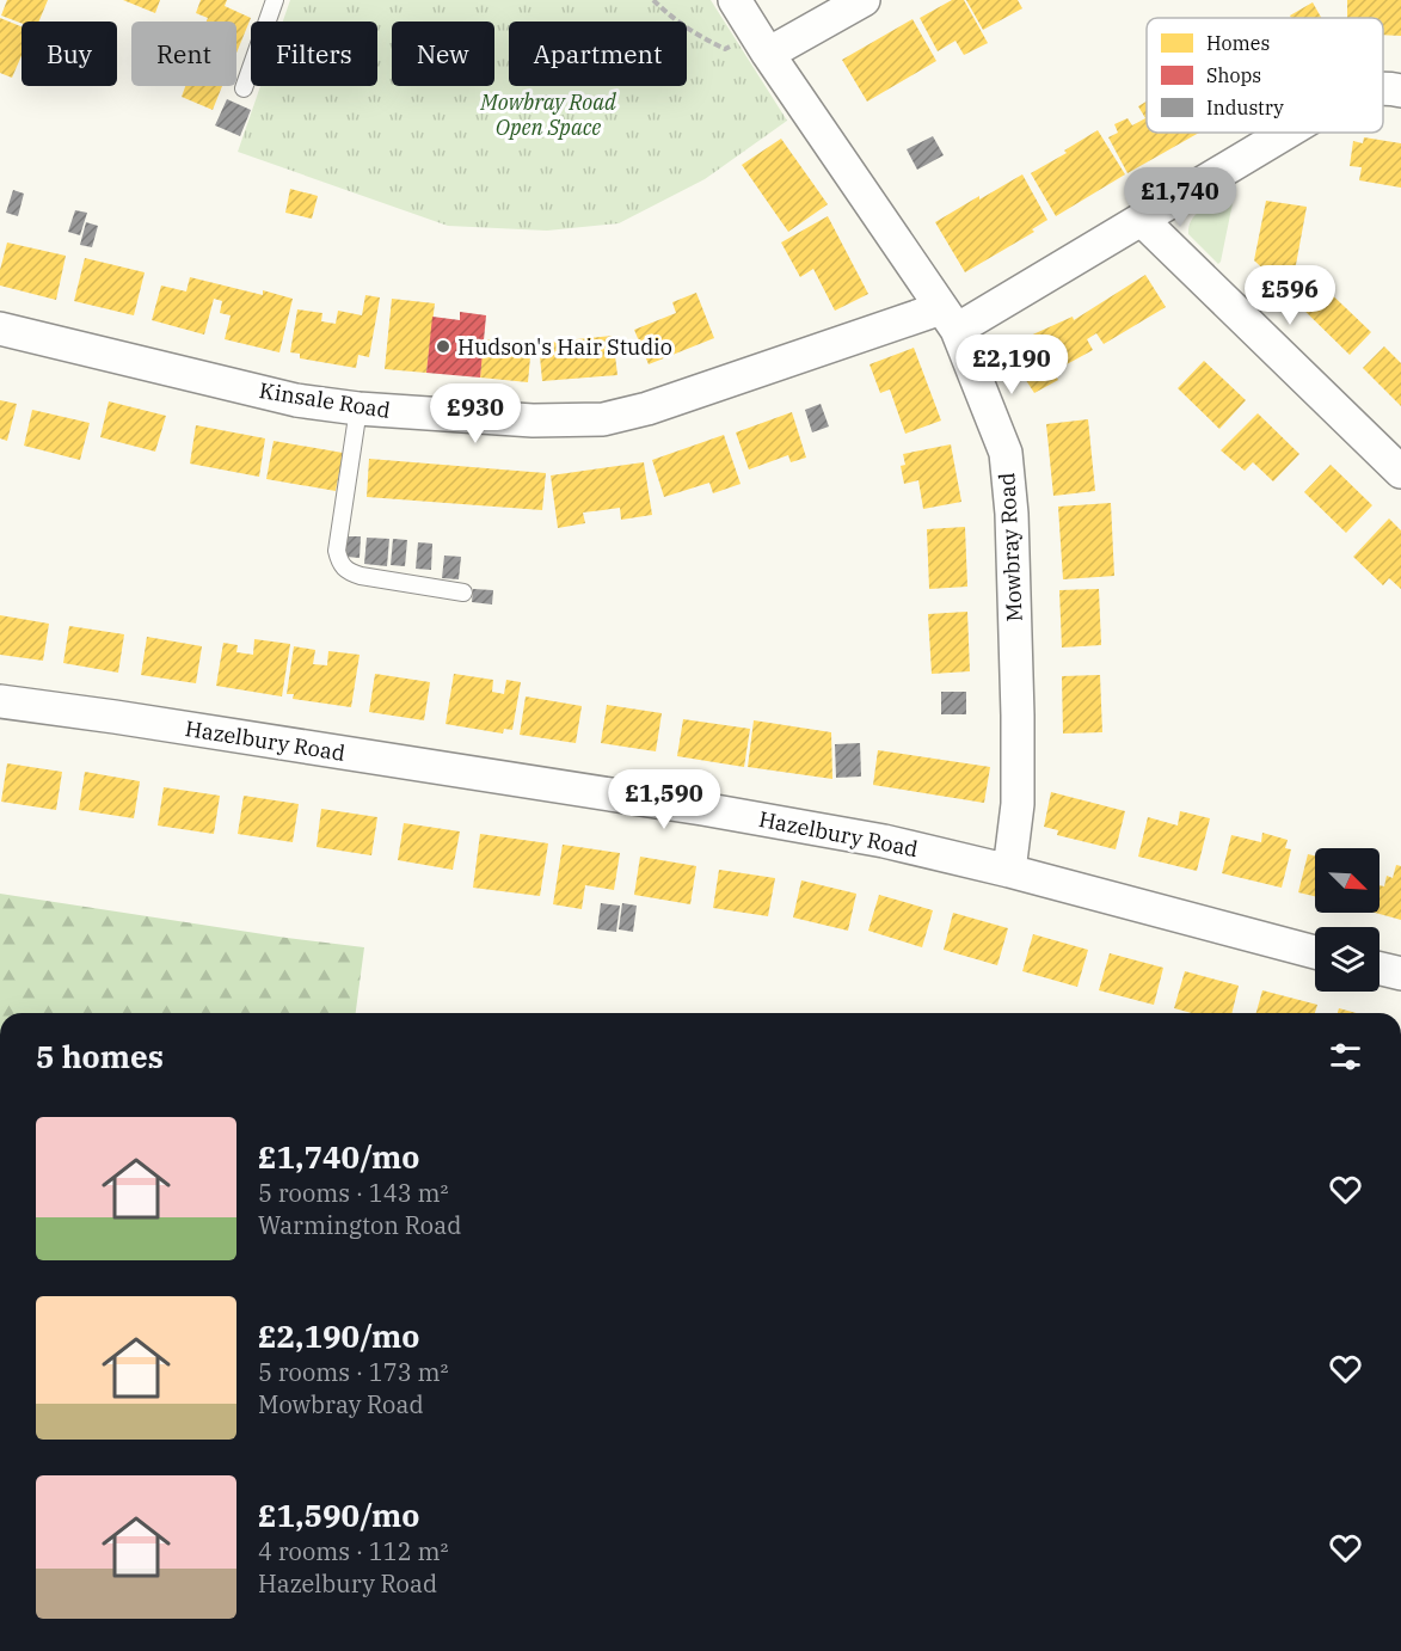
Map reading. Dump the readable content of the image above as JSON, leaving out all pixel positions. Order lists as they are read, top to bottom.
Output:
{
  "streets": {
    "street": ["Kinsale Road", "Mowbray Road", "Hazelbury Road"]
  },
  "crossings": [
    ["Kinsale Road", "Mowbray Road"],
    ["Mowbray Road", "Hazelbury Road"]
  ],
  "parks": ["Mowbray Road Open Space"],
  "places": ["Hudson's Hair Studio"],
  "legend": ["Homes", "Shops", "Industry"],
  "north": "bottom right",
  "page": {
    "chip": [
      "Buy",
      "Rent",
      "Filters",
      "New",
      "Apartment"
    ],
    "price": [
      "£1,740",
      "£596",
      "£2,190",
      "£930",
      "£1,590"
    ],
    "heading": "5 homes",
    "list": [
      {
        "name": "£1,740/mo",
        "note": "5 rooms · 143 m² · Warmington Road"
      },
      {
        "name": "£2,190/mo",
        "note": "5 rooms · 173 m² · Mowbray Road"
      },
      {
        "name": "£1,590/mo",
        "note": "4 rooms · 112 m² · Hazelbury Road"
      }
    ]
  }
}
